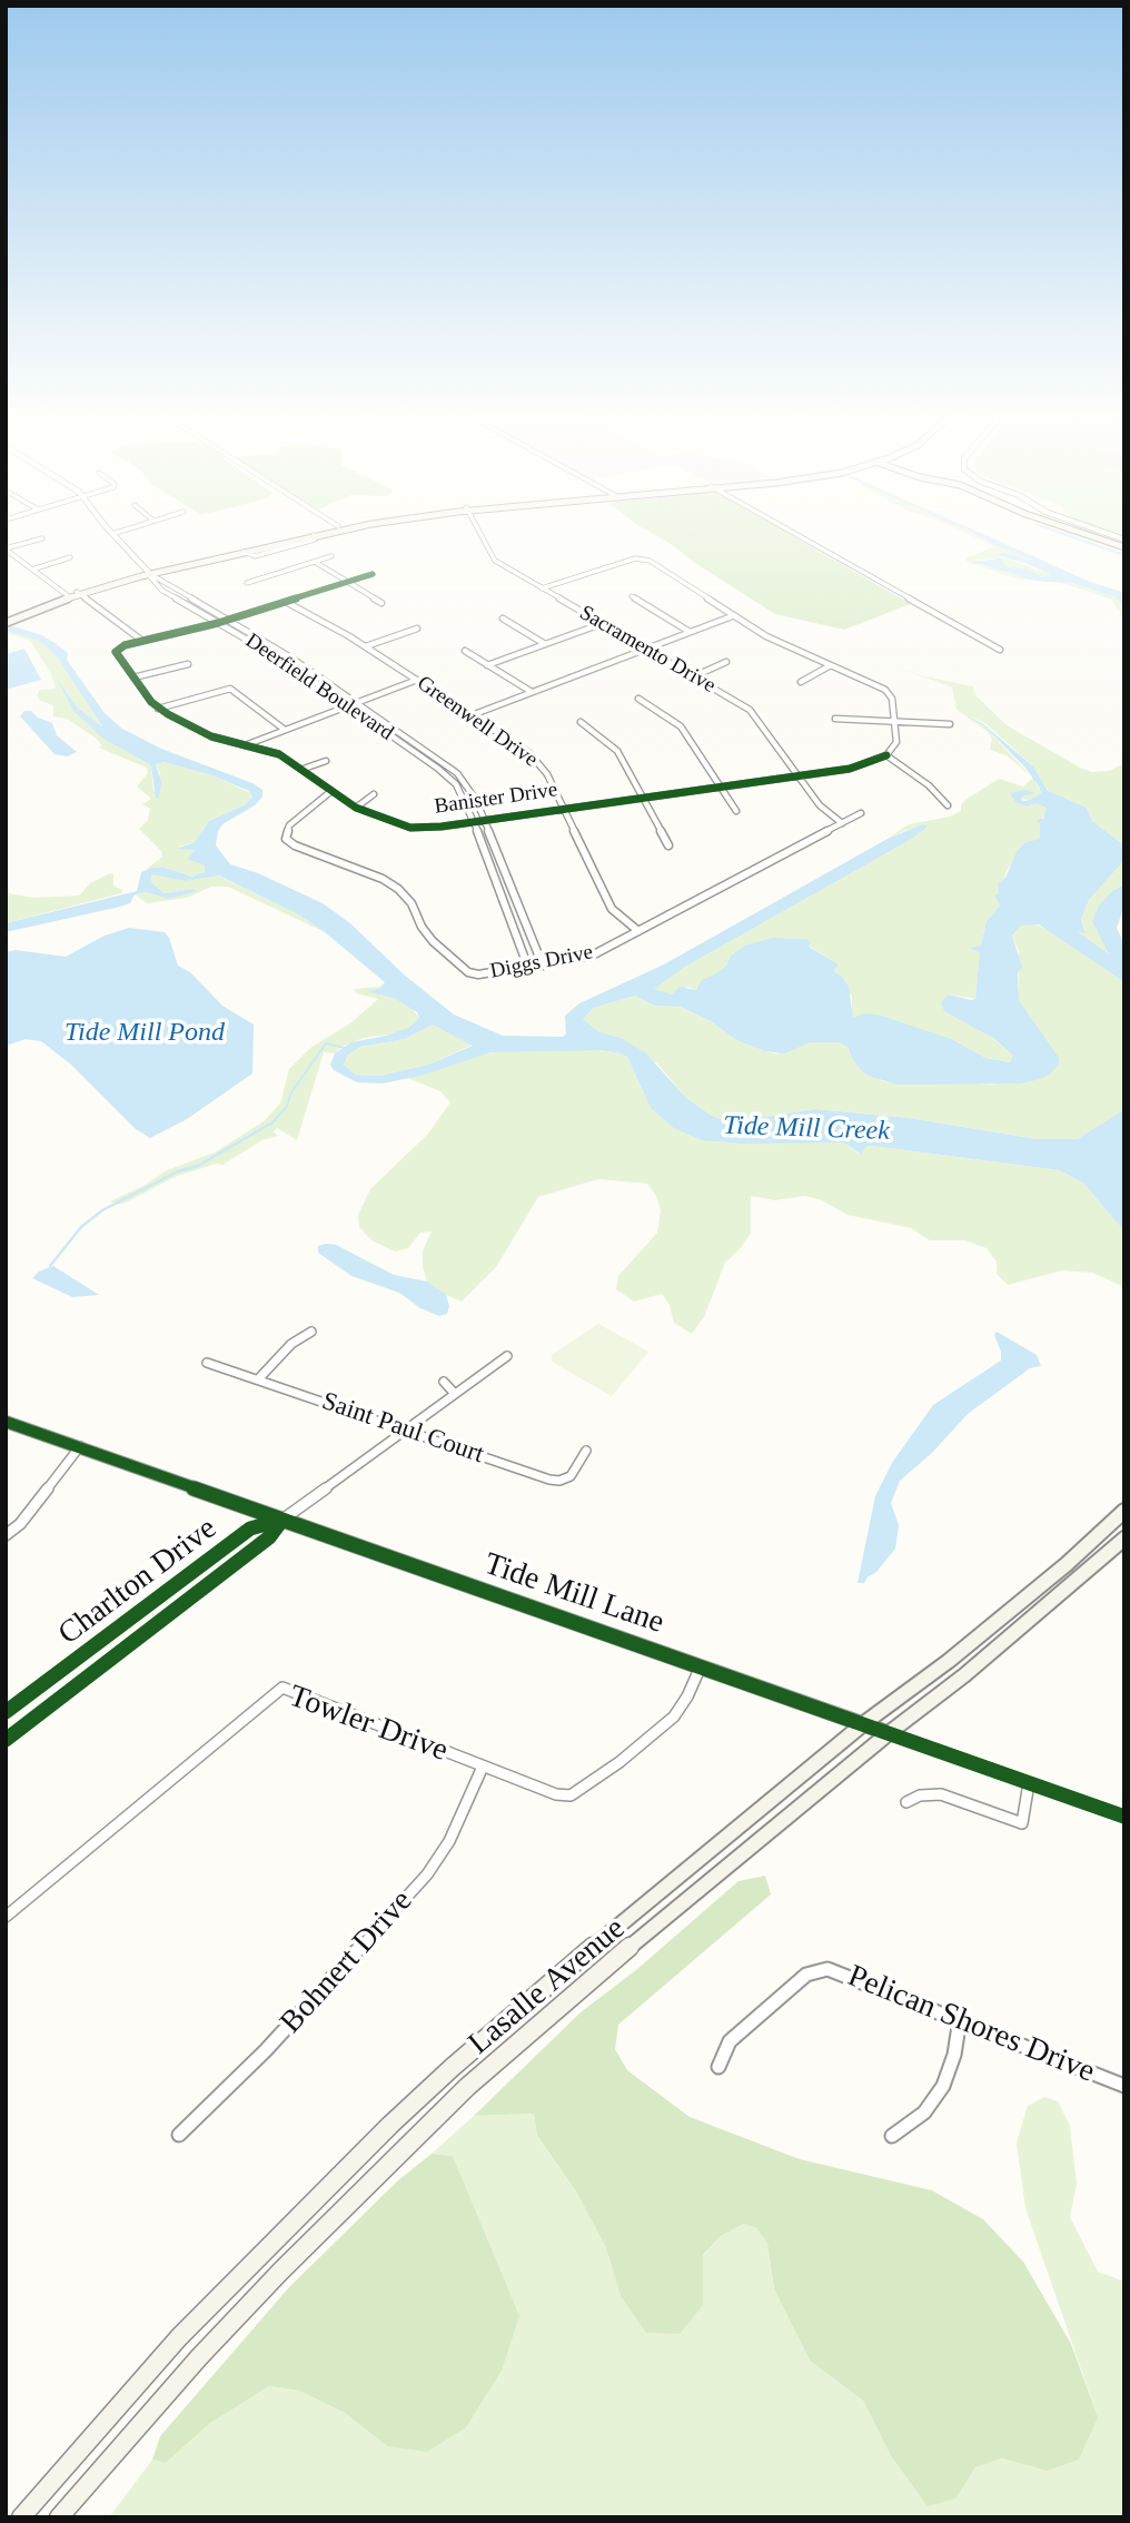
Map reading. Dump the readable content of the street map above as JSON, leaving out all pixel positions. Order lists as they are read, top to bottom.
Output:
{
  "streets": {
    "main road": ["Lasalle Avenue"],
    "street": [
      "Sacramento Drive",
      "Deerfield Boulevard",
      "Greenwell Drive",
      "Banister Drive",
      "Diggs Drive",
      "Saint Paul Court",
      "Charlton Drive",
      "Tide Mill Lane",
      "Towler Drive",
      "Bohnert Drive",
      "Pelican Shores Drive"
    ]
  },
  "crossings": [
    ["Sacramento Drive", "Banister Drive"],
    ["Sacramento Drive", "Diggs Drive"],
    ["Deerfield Boulevard", "Banister Drive"],
    ["Deerfield Boulevard", "Diggs Drive"],
    ["Greenwell Drive", "Banister Drive"],
    ["Greenwell Drive", "Diggs Drive"],
    ["Banister Drive", "Diggs Drive"],
    ["Saint Paul Court", "Charlton Drive"],
    ["Charlton Drive", "Tide Mill Lane"],
    ["Tide Mill Lane", "Towler Drive"],
    ["Tide Mill Lane", "Lasalle Avenue"],
    ["Towler Drive", "Bohnert Drive"]
  ],
  "water": ["Tide Mill Pond", "Tide Mill Creek"]
}
